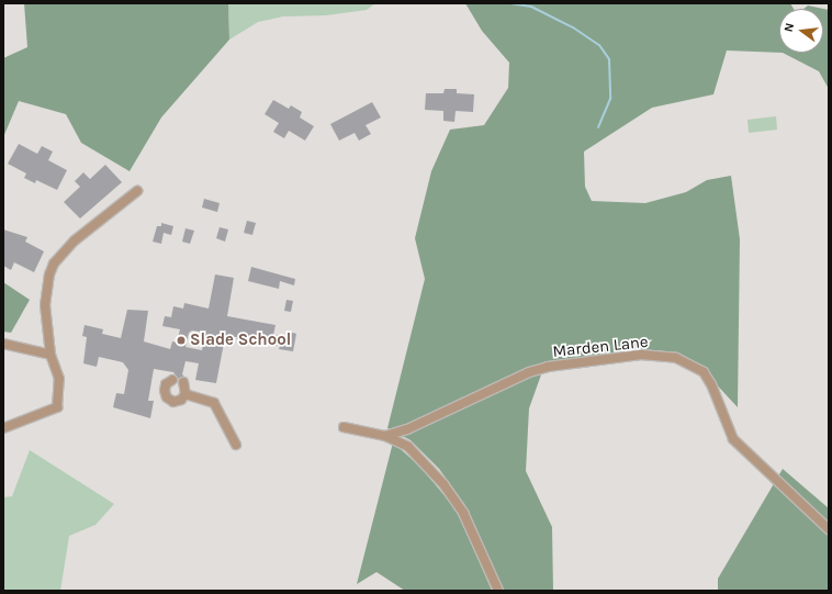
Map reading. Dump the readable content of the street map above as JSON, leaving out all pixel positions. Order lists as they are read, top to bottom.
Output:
{
  "streets": {
    "street": ["Marden Lane"]
  },
  "places": ["Slade School"],
  "north": "left"
}
